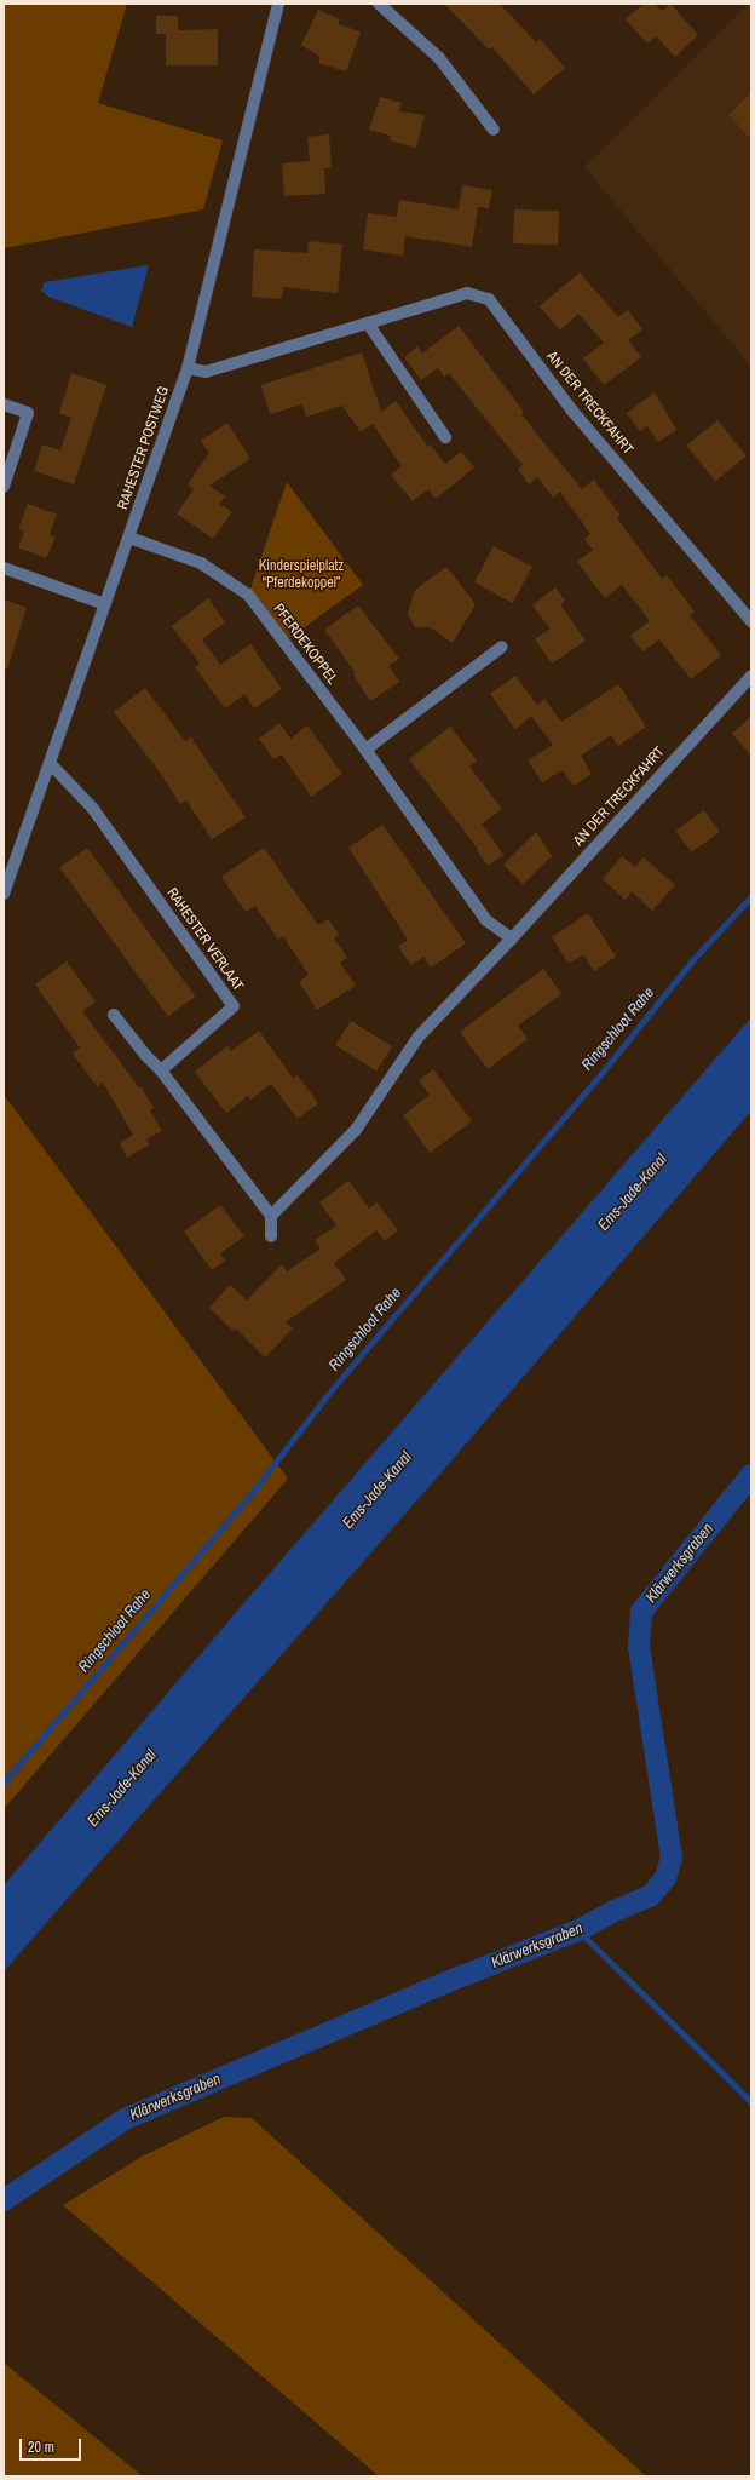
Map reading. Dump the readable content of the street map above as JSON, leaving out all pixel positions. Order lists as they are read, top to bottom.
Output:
{
  "streets": {
    "street": [
      "AN DER TRECKFAHRT",
      "RAHESTER POSTWEG",
      "PFERDEKOPPEL",
      "RAHESTER VERLAAT"
    ]
  },
  "crossings": [
    ["AN DER TRECKFAHRT", "RAHESTER POSTWEG"],
    ["AN DER TRECKFAHRT", "PFERDEKOPPEL"],
    ["RAHESTER POSTWEG", "PFERDEKOPPEL"],
    ["RAHESTER POSTWEG", "RAHESTER VERLAAT"]
  ],
  "water": ["Ringschloot Rahe", "Ems-Jade-Kanal", "Klärwerksgraben"],
  "parks": ["Kinderspielplatz “Pferdekoppel”"],
  "scale_bar": "20 m"
}
